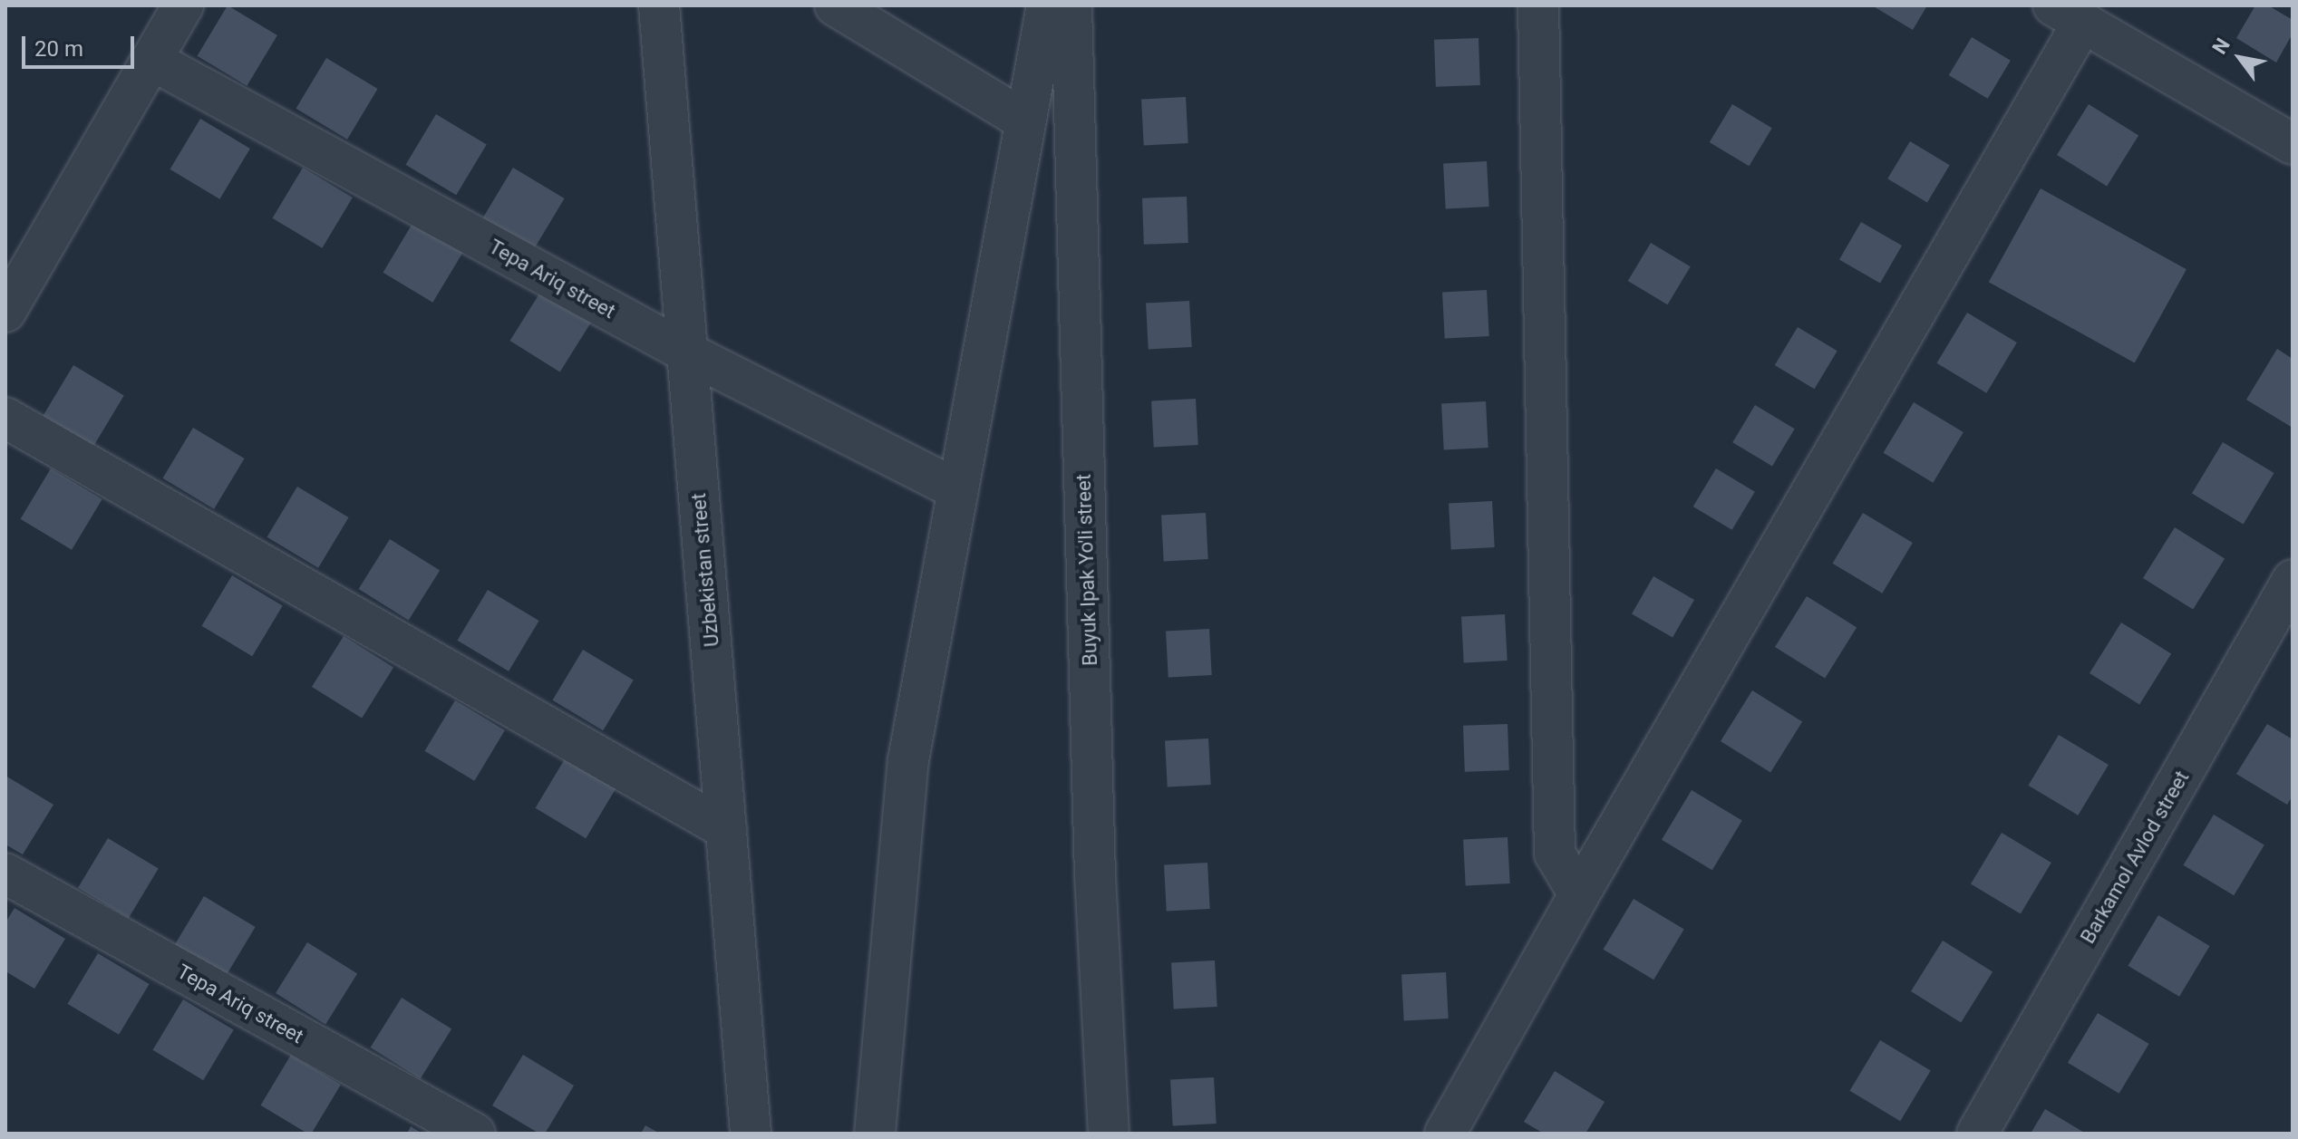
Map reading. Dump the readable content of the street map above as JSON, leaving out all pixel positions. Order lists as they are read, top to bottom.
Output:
{
  "streets": {
    "street": [
      "Tepa Ariq street",
      "Uzbekistan street",
      "Buyuk Ipak Yo'li street",
      "Barkamol Avlod street"
    ]
  },
  "crossings": [
    ["Tepa Ariq street", "Uzbekistan street"]
  ],
  "scale_bar": "20 m",
  "north": "top left"
}
